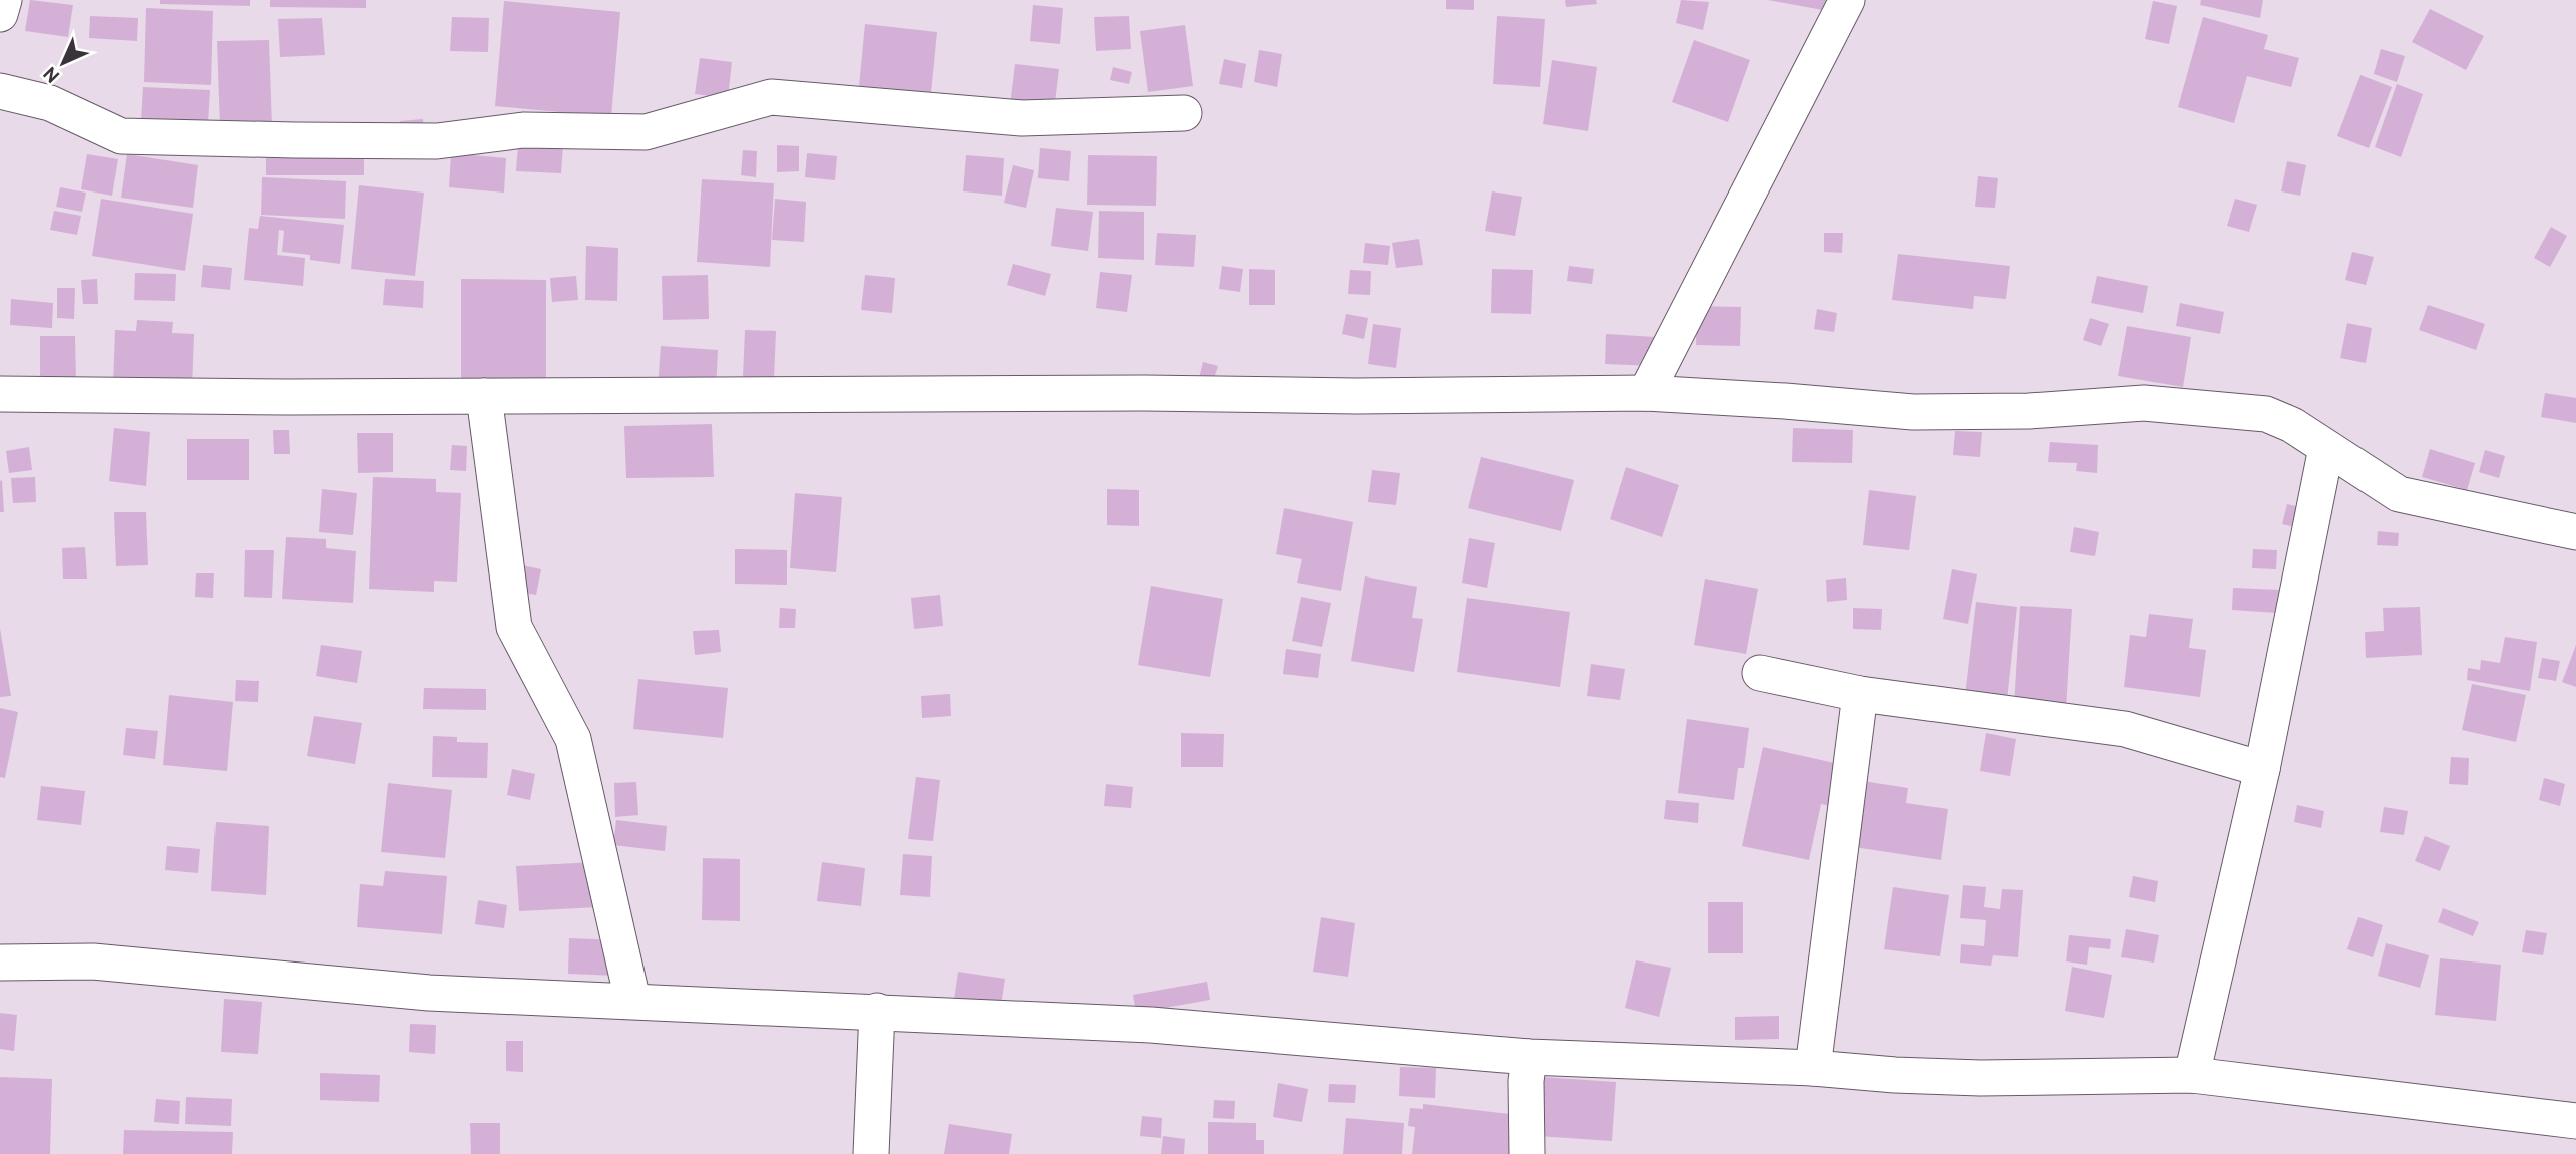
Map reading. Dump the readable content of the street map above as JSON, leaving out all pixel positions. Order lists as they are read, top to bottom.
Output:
{
  "north": "bottom left"
}
